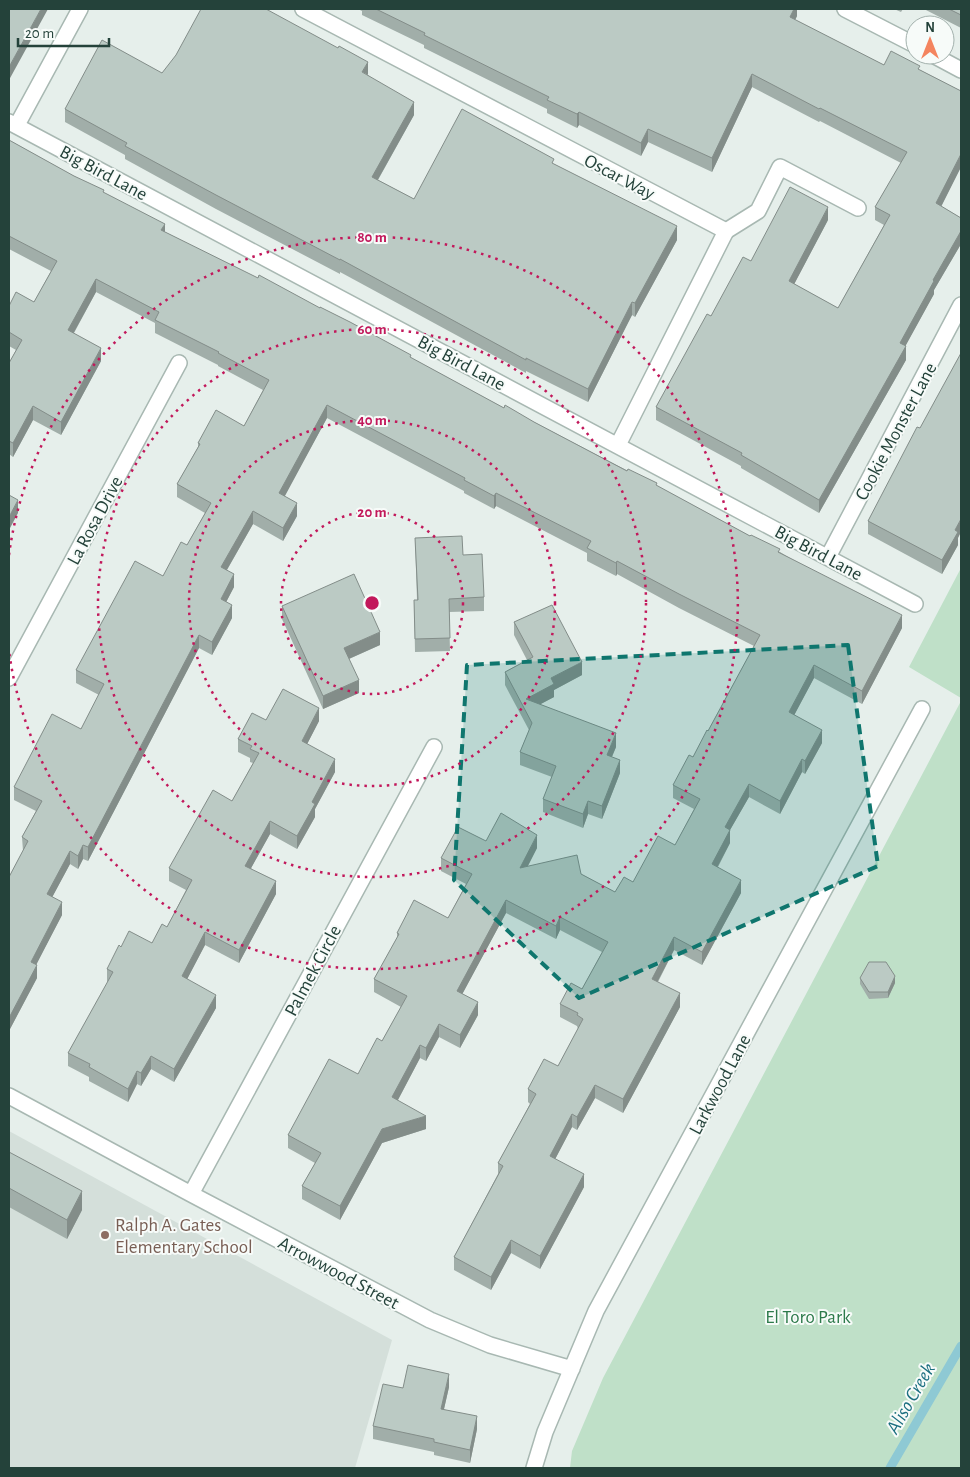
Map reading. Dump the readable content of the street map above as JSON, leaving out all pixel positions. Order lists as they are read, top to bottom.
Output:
{
  "streets": {
    "street": [
      "Big Bird Lane",
      "Oscar Way",
      "Cookie Monster Lane",
      "La Rosa Drive",
      "Palmek Circle",
      "Larkwood Lane",
      "Arrowwood Street"
    ]
  },
  "crossings": [
    ["Big Bird Lane", "Cookie Monster Lane"],
    ["Palmek Circle", "Arrowwood Street"],
    ["Larkwood Lane", "Arrowwood Street"]
  ],
  "water": ["Aliso Creek"],
  "parks": ["El Toro Park"],
  "places": ["Ralph A. Gates Elementary School"],
  "scale_bar": "20 m",
  "north": "top",
  "rings": [
    "80 m",
    "60 m",
    "40 m",
    "20 m"
  ]
}
